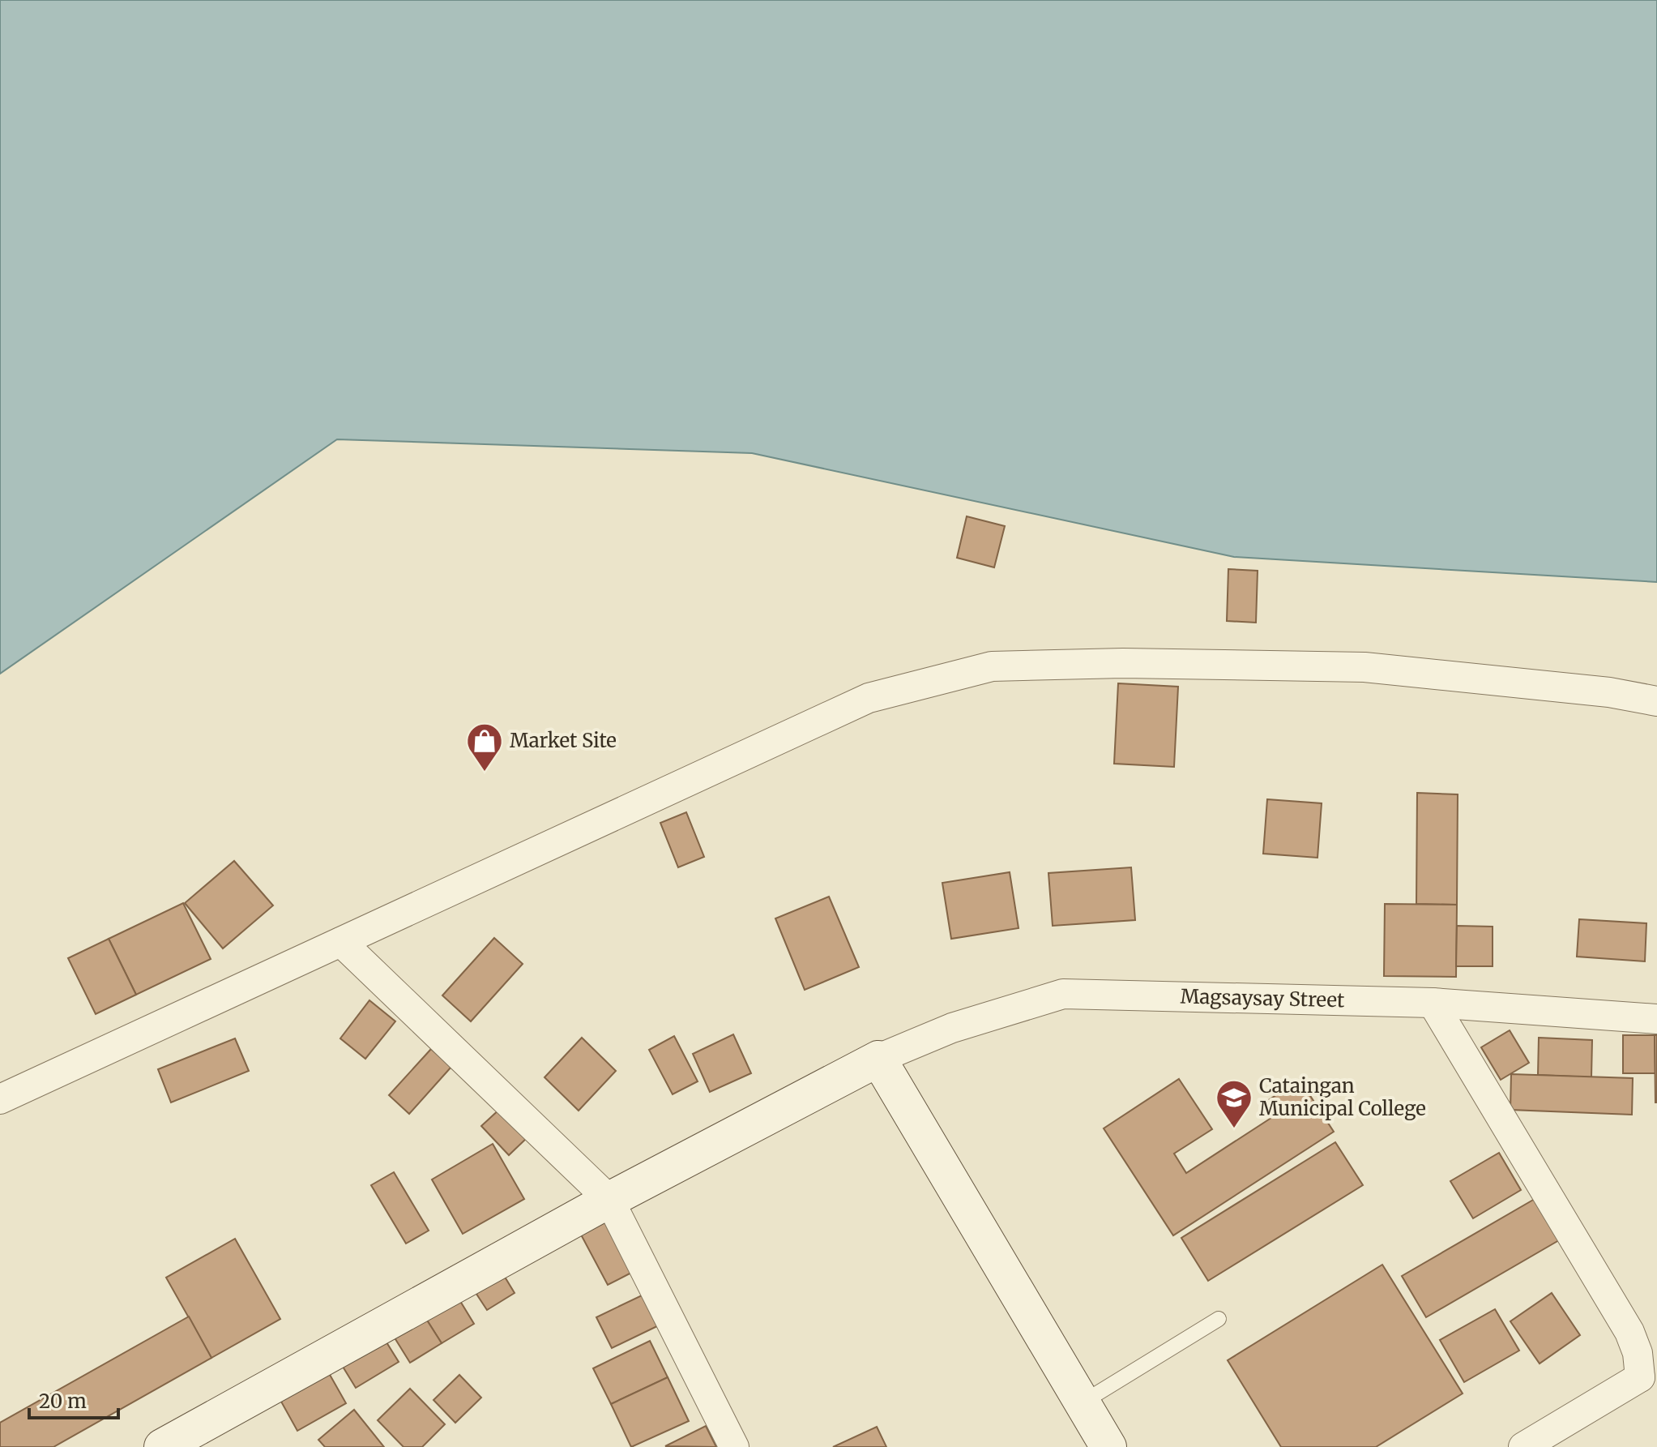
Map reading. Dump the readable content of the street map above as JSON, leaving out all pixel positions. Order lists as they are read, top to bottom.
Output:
{
  "streets": {
    "street": ["Magsaysay Street"]
  },
  "places": {
    "shop": ["Market Site"],
    "school or university": ["Cataingan Municipal College"]
  },
  "scale_bar": "20 m"
}
